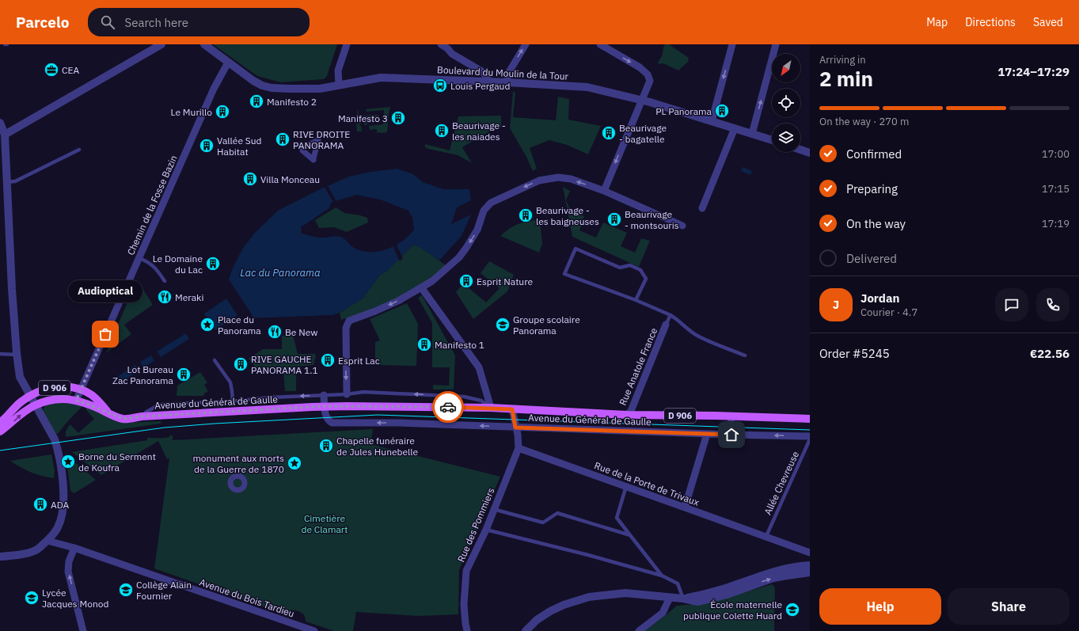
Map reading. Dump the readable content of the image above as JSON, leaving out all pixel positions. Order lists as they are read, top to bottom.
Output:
{
  "streets": {
    "main road": ["D 906", "Avenue du Général de Gaulle"],
    "street": [
      "Boulevard du Moulin de la Tour",
      "Chemin de la Fosse Bazin",
      "Rue Anatole France",
      "Rue de la Porte de Trivaux",
      "Rue des Pommiers",
      "Avenue du Bois Tardieu"
    ],
    "lane": ["Allée Chevreuse"]
  },
  "crossings": [
    ["Boulevard du Moulin de la Tour", "Chemin de la Fosse Bazin"],
    ["Chemin de la Fosse Bazin", "D 906"],
    ["Chemin de la Fosse Bazin", "Avenue du Général de Gaulle"],
    ["Rue Anatole France", "Avenue du Général de Gaulle"],
    ["D 906", "Avenue du Général de Gaulle"],
    ["Avenue du Général de Gaulle", "Allée Chevreuse"],
    ["Allée Chevreuse", "Rue de la Porte de Trivaux"],
    ["Rue de la Porte de Trivaux", "Rue des Pommiers"]
  ],
  "water": ["Lac du Panorama"],
  "parks": ["Cimetière de Clamart"],
  "places": {
    "office": ["CEA"],
    "bus stop": ["Louis Pergaud"],
    "building": [
      "Manifesto 2",
      "PL Panorama",
      "Le Murillo",
      "Manifesto 3",
      "Beaurivage - les naiades",
      "Beaurivage - bagatelle",
      "RIVE DROITE PANORAMA",
      "Vallée Sud Habitat",
      "Villa Monceau",
      "Beaurivage - les baigneuses",
      "Beaurivage - montsouris",
      "Le Domaine du Lac",
      "Esprit Nature",
      "Manifesto 1",
      "Esprit Lac",
      "RIVE GAUCHE PANORAMA 1.1",
      "Lot Bureau Zac Panorama",
      "Chapelle funéraire de Jules Hunebelle",
      "ADA"
    ],
    "restaurant": ["Meraki", "Be New"],
    "place": ["Place du Panorama", "Borne du Serment de Koufra", "monument aux morts de la Guerre de 1870"],
    "school or university": [
      "Groupe scolaire Panorama",
      "Collège Alain Fournier",
      "Lycée Jacques Monod",
      "École maternelle publique Colette Huard"
    ],
    "other": ["Audioptical"]
  },
  "north": "bottom left",
  "page": {
    "header": "Parcelo",
    "search": "Search here",
    "nav": ["Map", "Directions", "Saved"],
    "heading": ["2 min", "Arriving in", "17:24–17:29"],
    "panel": [
      "Jordan",
      "Courier · 4.7",
      "Order #5245",
      "€22.56"
    ],
    "bar": "On the way · 270 m",
    "list": [
      ["Confirmed", "17:00"],
      ["Preparing", "17:15"],
      ["On the way", "17:19"],
      "Delivered"
    ],
    "bubble": "Audioptical",
    "round": "J",
    "buttons": ["Help", "Share"]
  }
}
